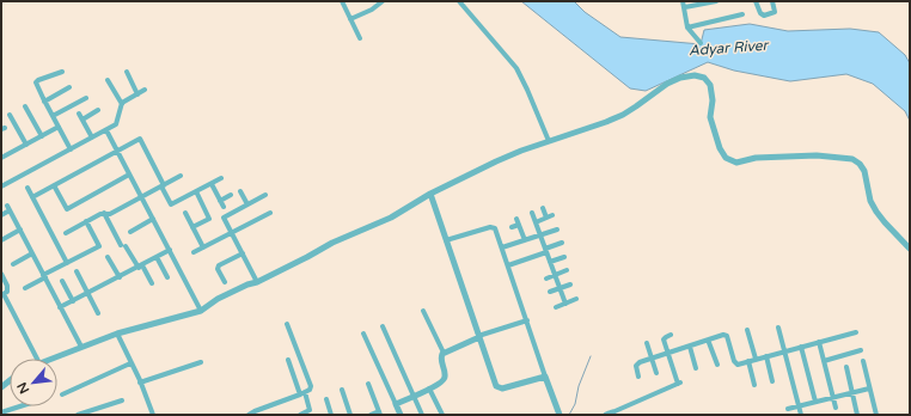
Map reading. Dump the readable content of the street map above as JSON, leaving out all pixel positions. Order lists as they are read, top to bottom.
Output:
{
  "water": ["Adyar River"],
  "north": "bottom left"
}
